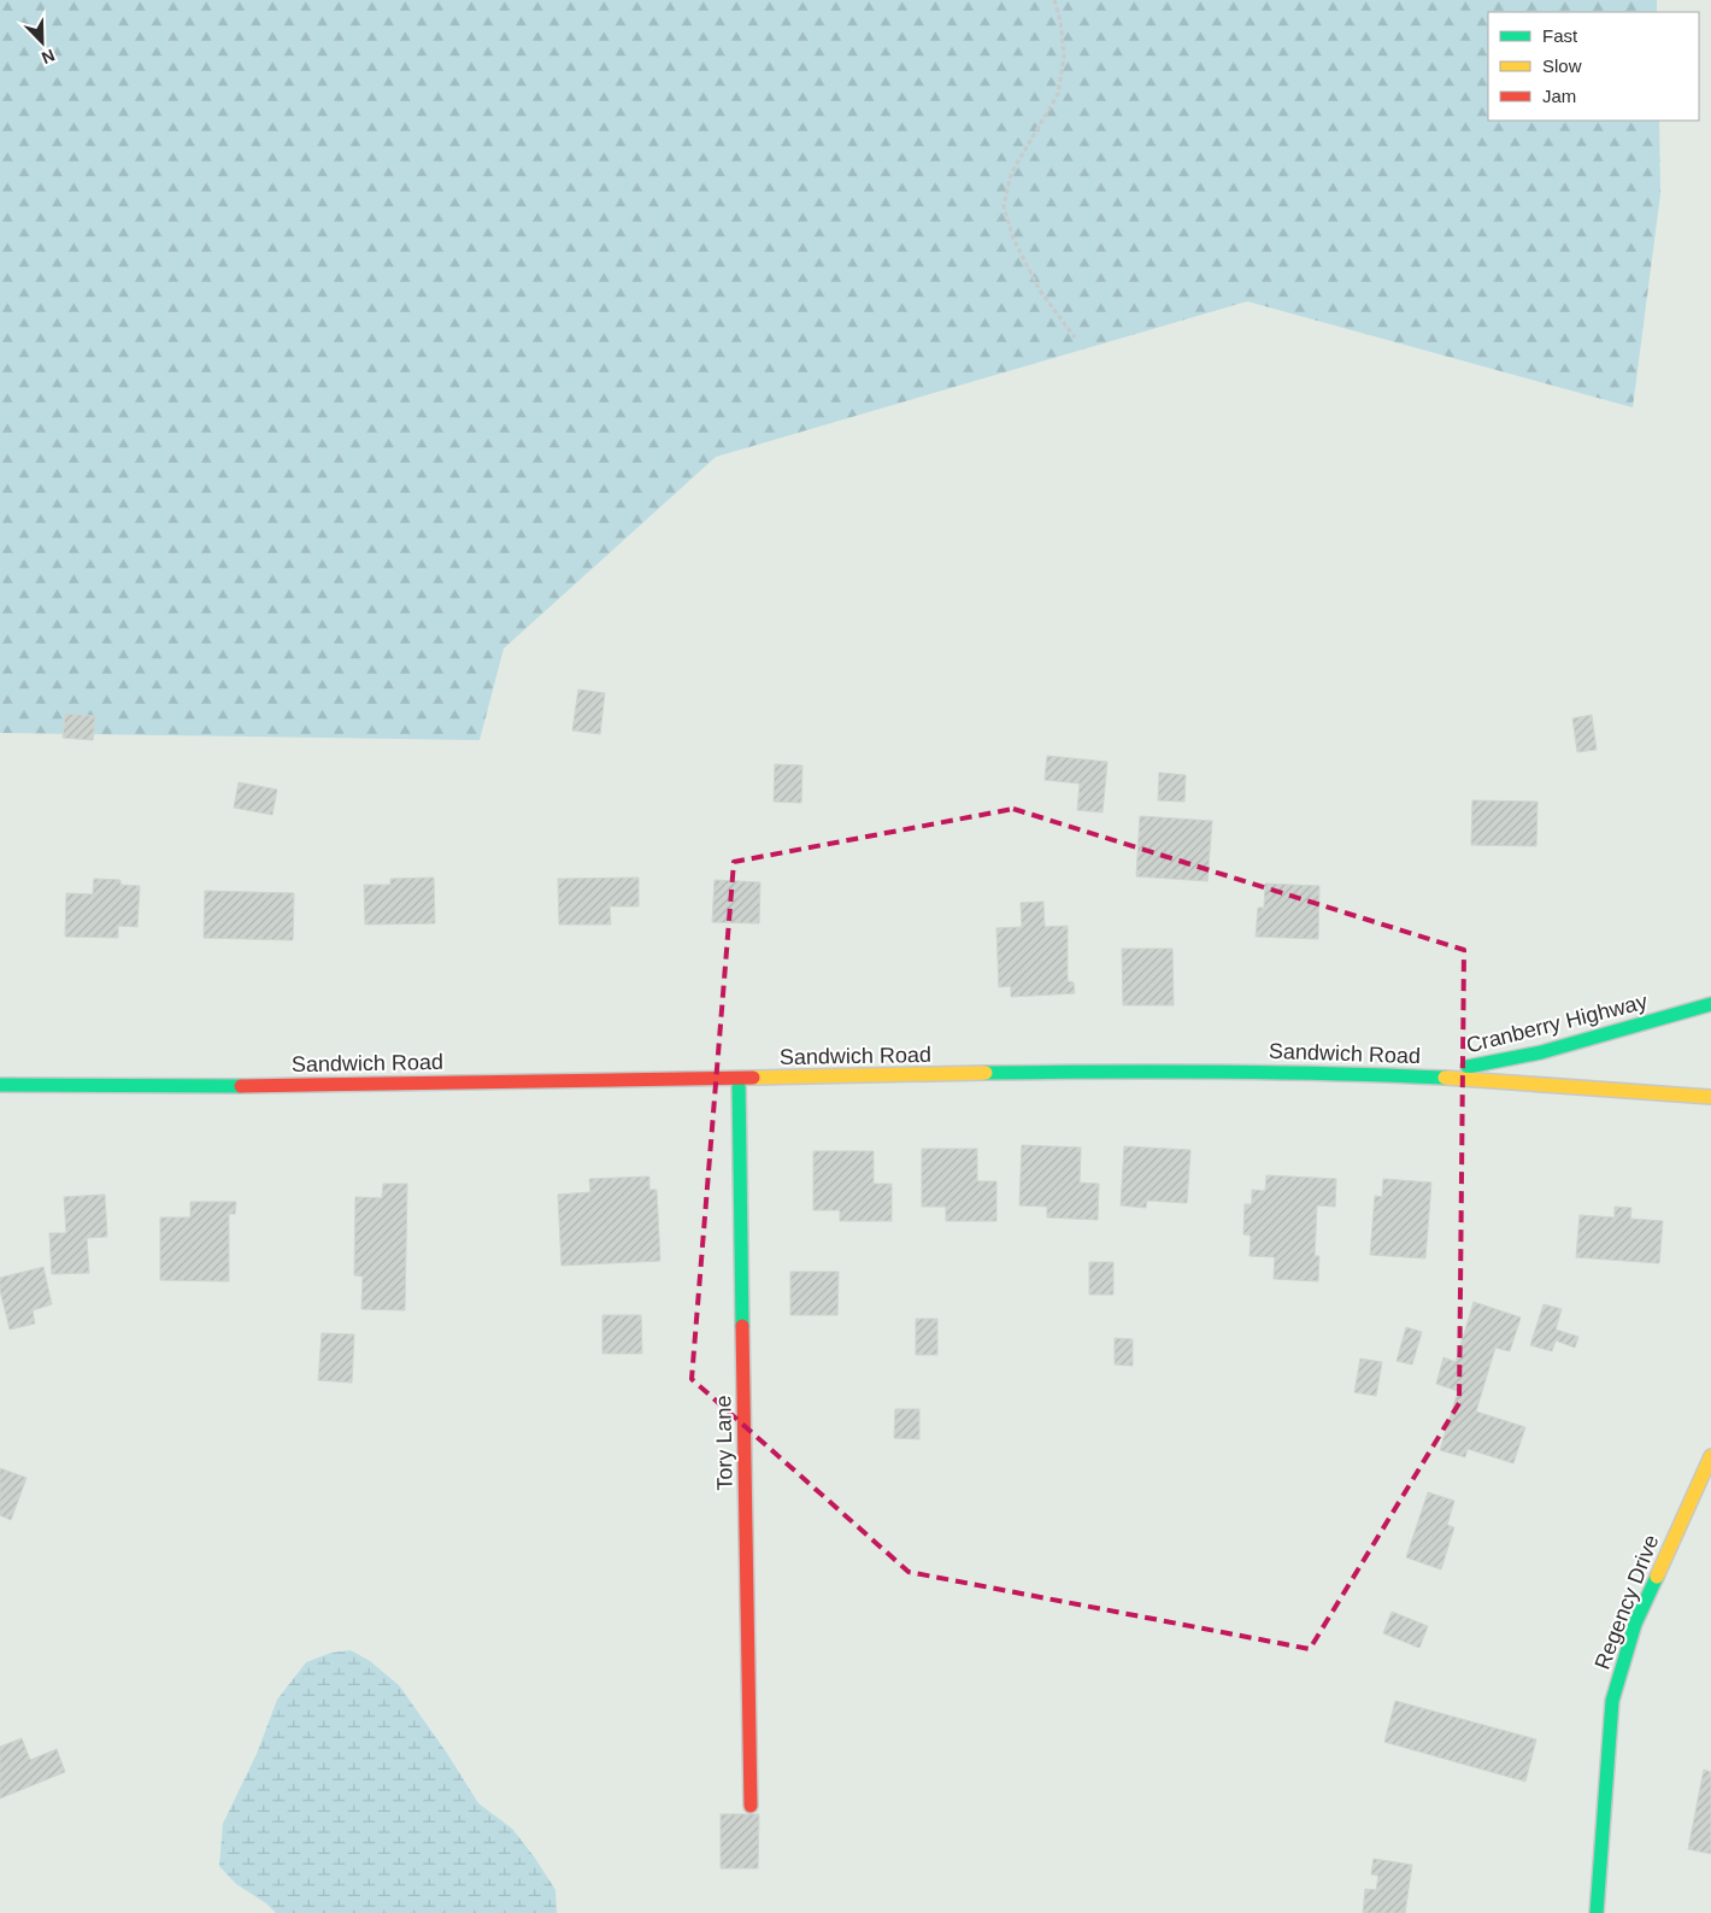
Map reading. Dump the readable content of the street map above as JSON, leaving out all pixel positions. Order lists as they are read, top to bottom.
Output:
{
  "streets": {
    "main road": [
      "Cranberry Highway",
      "Sandwich Road",
      "Tory Lane",
      "Regency Drive"
    ]
  },
  "crossings": [
    ["Cranberry Highway", "Sandwich Road"],
    ["Sandwich Road", "Tory Lane"]
  ],
  "legend": ["Fast", "Slow", "Jam"],
  "north": "bottom right"
}
